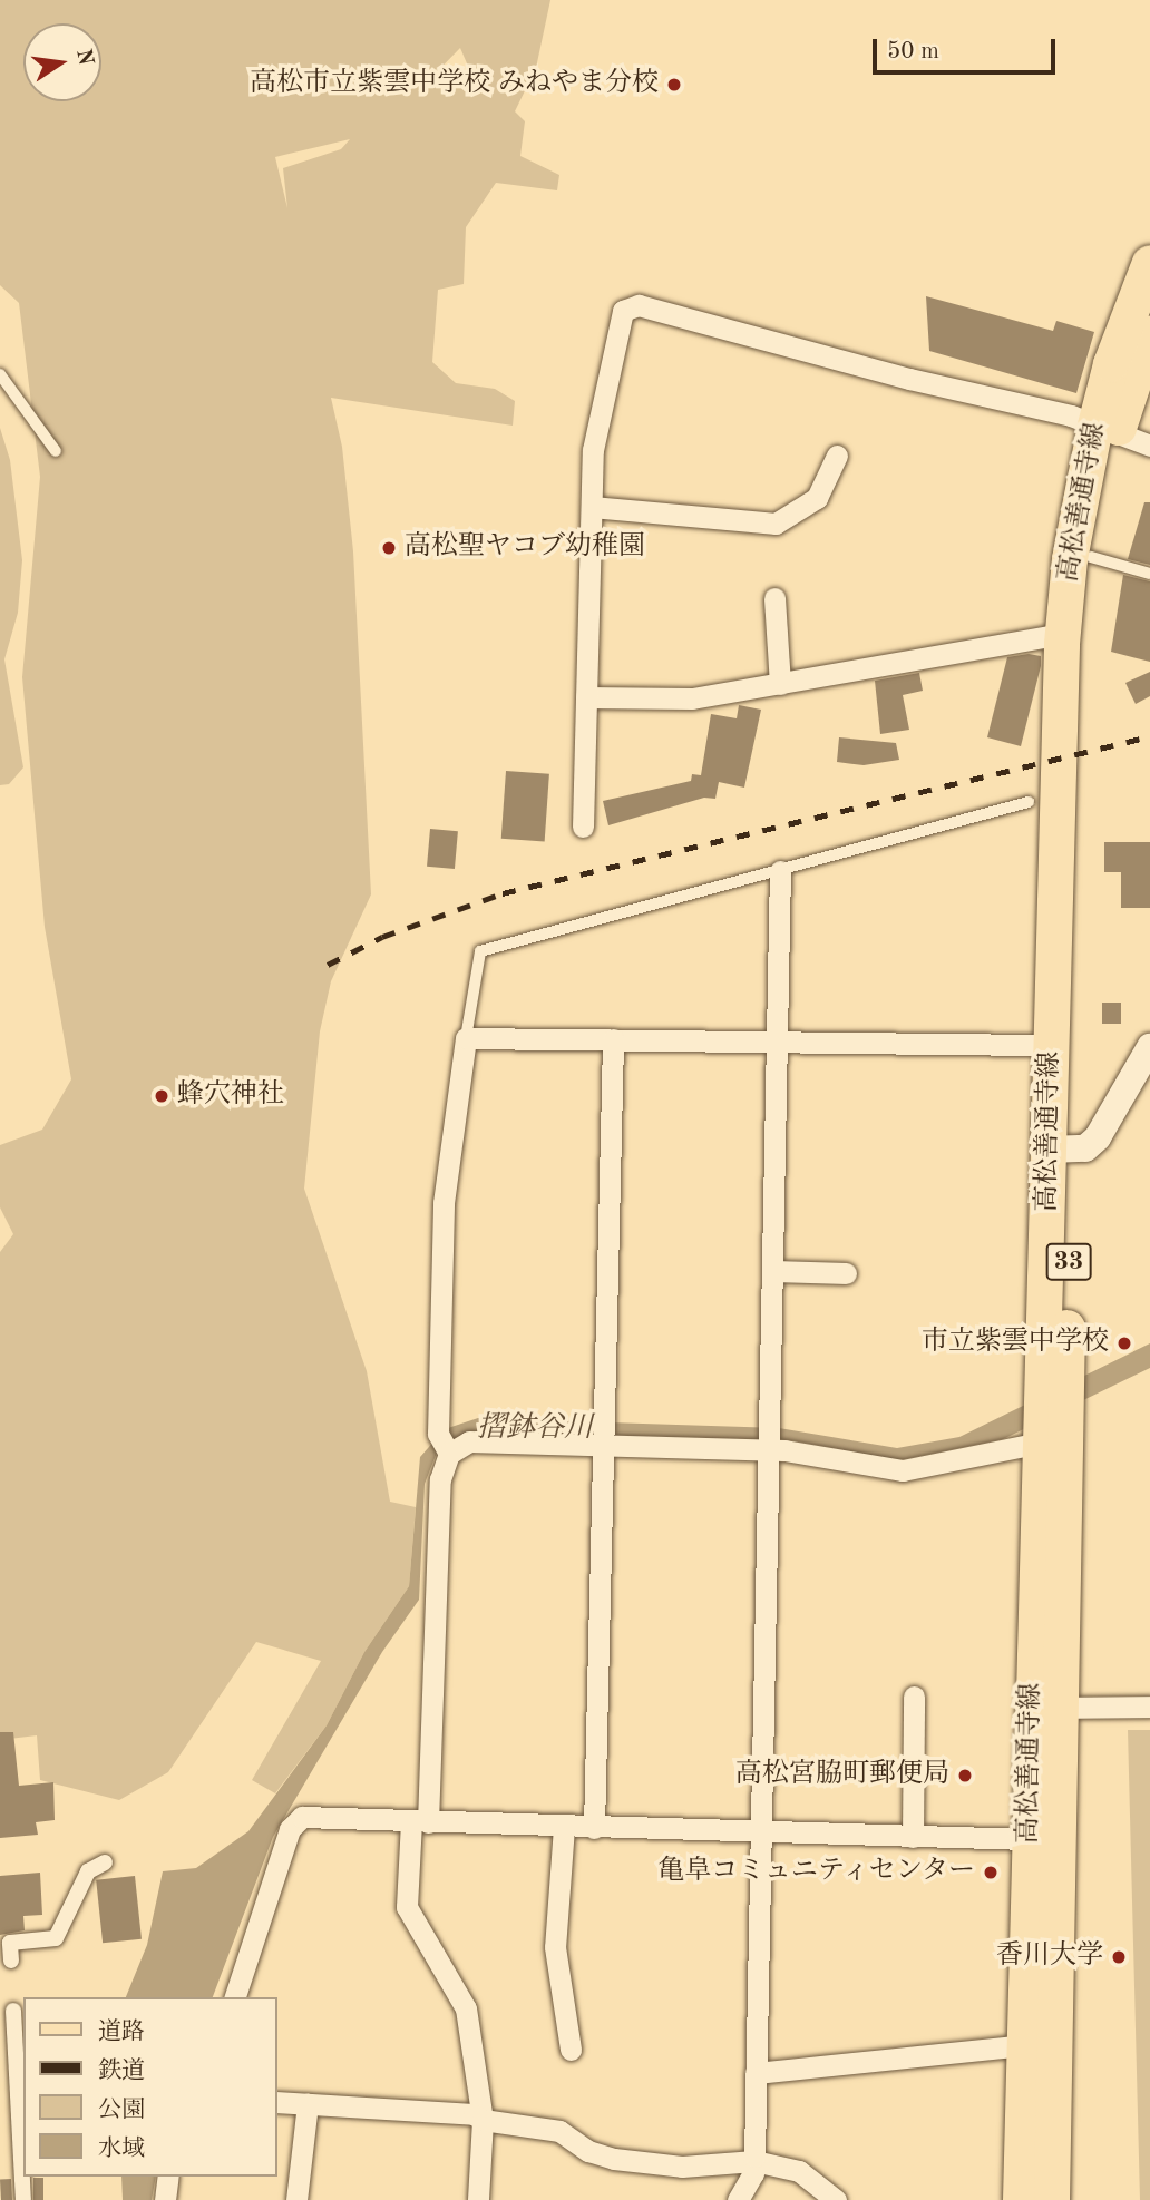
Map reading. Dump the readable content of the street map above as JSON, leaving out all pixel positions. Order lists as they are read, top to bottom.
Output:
{
  "streets": {
    "main road": ["高松善通寺線", "33"]
  },
  "water": ["摺鉢谷川"],
  "places": [
    "高松市立紫雲中学校 みねやま分校",
    "高松聖ヤコブ幼稚園",
    "蜂穴神社",
    "市立紫雲中学校",
    "高松宮脇町郵便局",
    "亀阜コミュニティセンター",
    "香川大学"
  ],
  "legend": [
    "道路",
    "鉄道",
    "公園",
    "水域"
  ],
  "scale_bar": "50 m",
  "north": "right"
}
